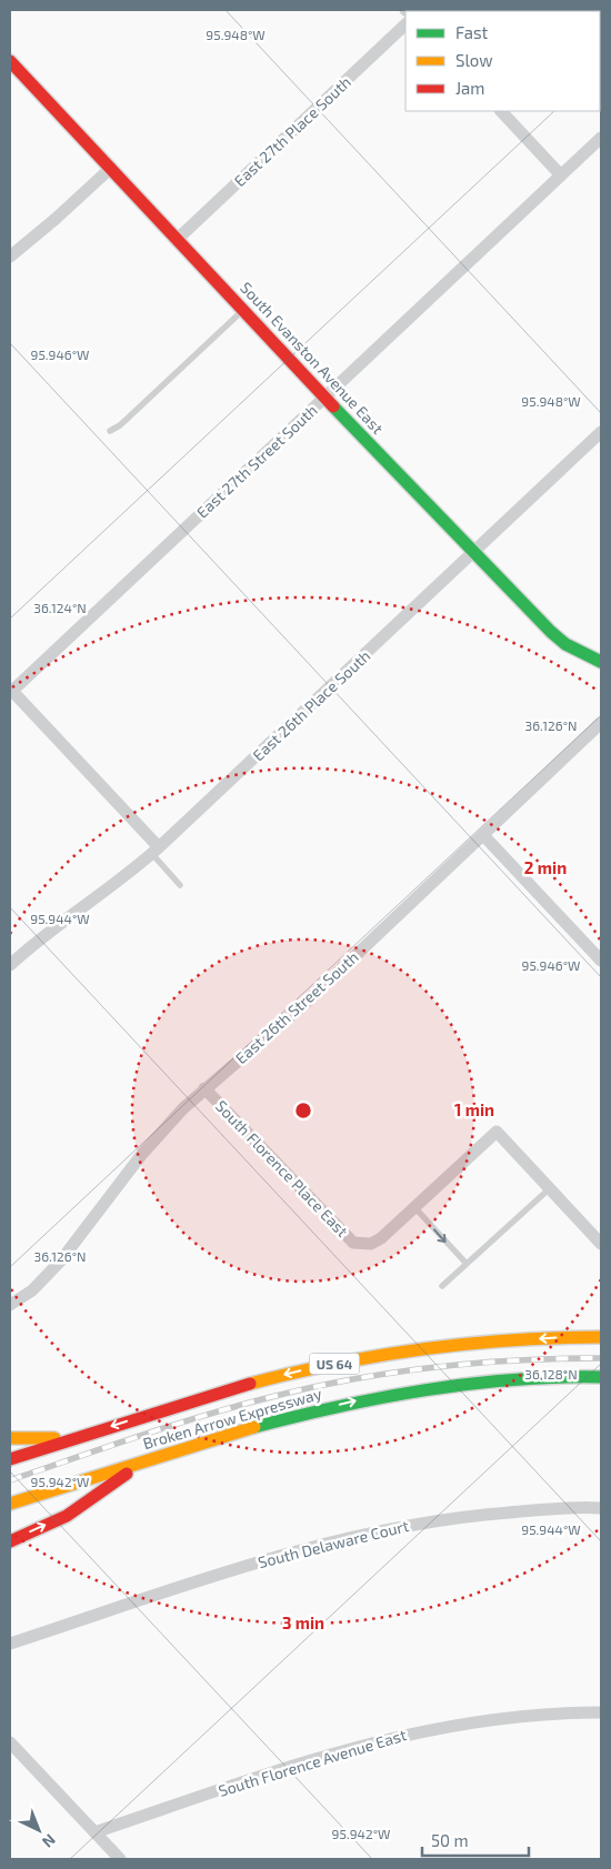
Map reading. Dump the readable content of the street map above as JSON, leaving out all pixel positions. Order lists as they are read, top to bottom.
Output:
{
  "streets": {
    "main road": ["South Evanston Avenue East", "US 64", "Broken Arrow Expressway"],
    "street": [
      "East 27th Place South",
      "East 27th Street South",
      "East 26th Place South",
      "East 26th Street South",
      "South Florence Place East",
      "South Delaware Court",
      "South Florence Avenue East"
    ]
  },
  "crossings": [
    ["East 27th Place South", "South Evanston Avenue East"],
    ["South Evanston Avenue East", "East 27th Street South"],
    ["South Evanston Avenue East", "East 26th Place South"],
    ["East 26th Street South", "South Florence Place East"]
  ],
  "legend": ["Fast", "Slow", "Jam"],
  "scale_bar": "50 m",
  "north": "bottom right",
  "coordinates": [
    "95.948°W",
    "95.946°W",
    "36.124°N",
    "36.126°N",
    "95.944°W",
    "36.128°N",
    "95.942°W"
  ],
  "rings": ["2 min", "1 min", "3 min"]
}
